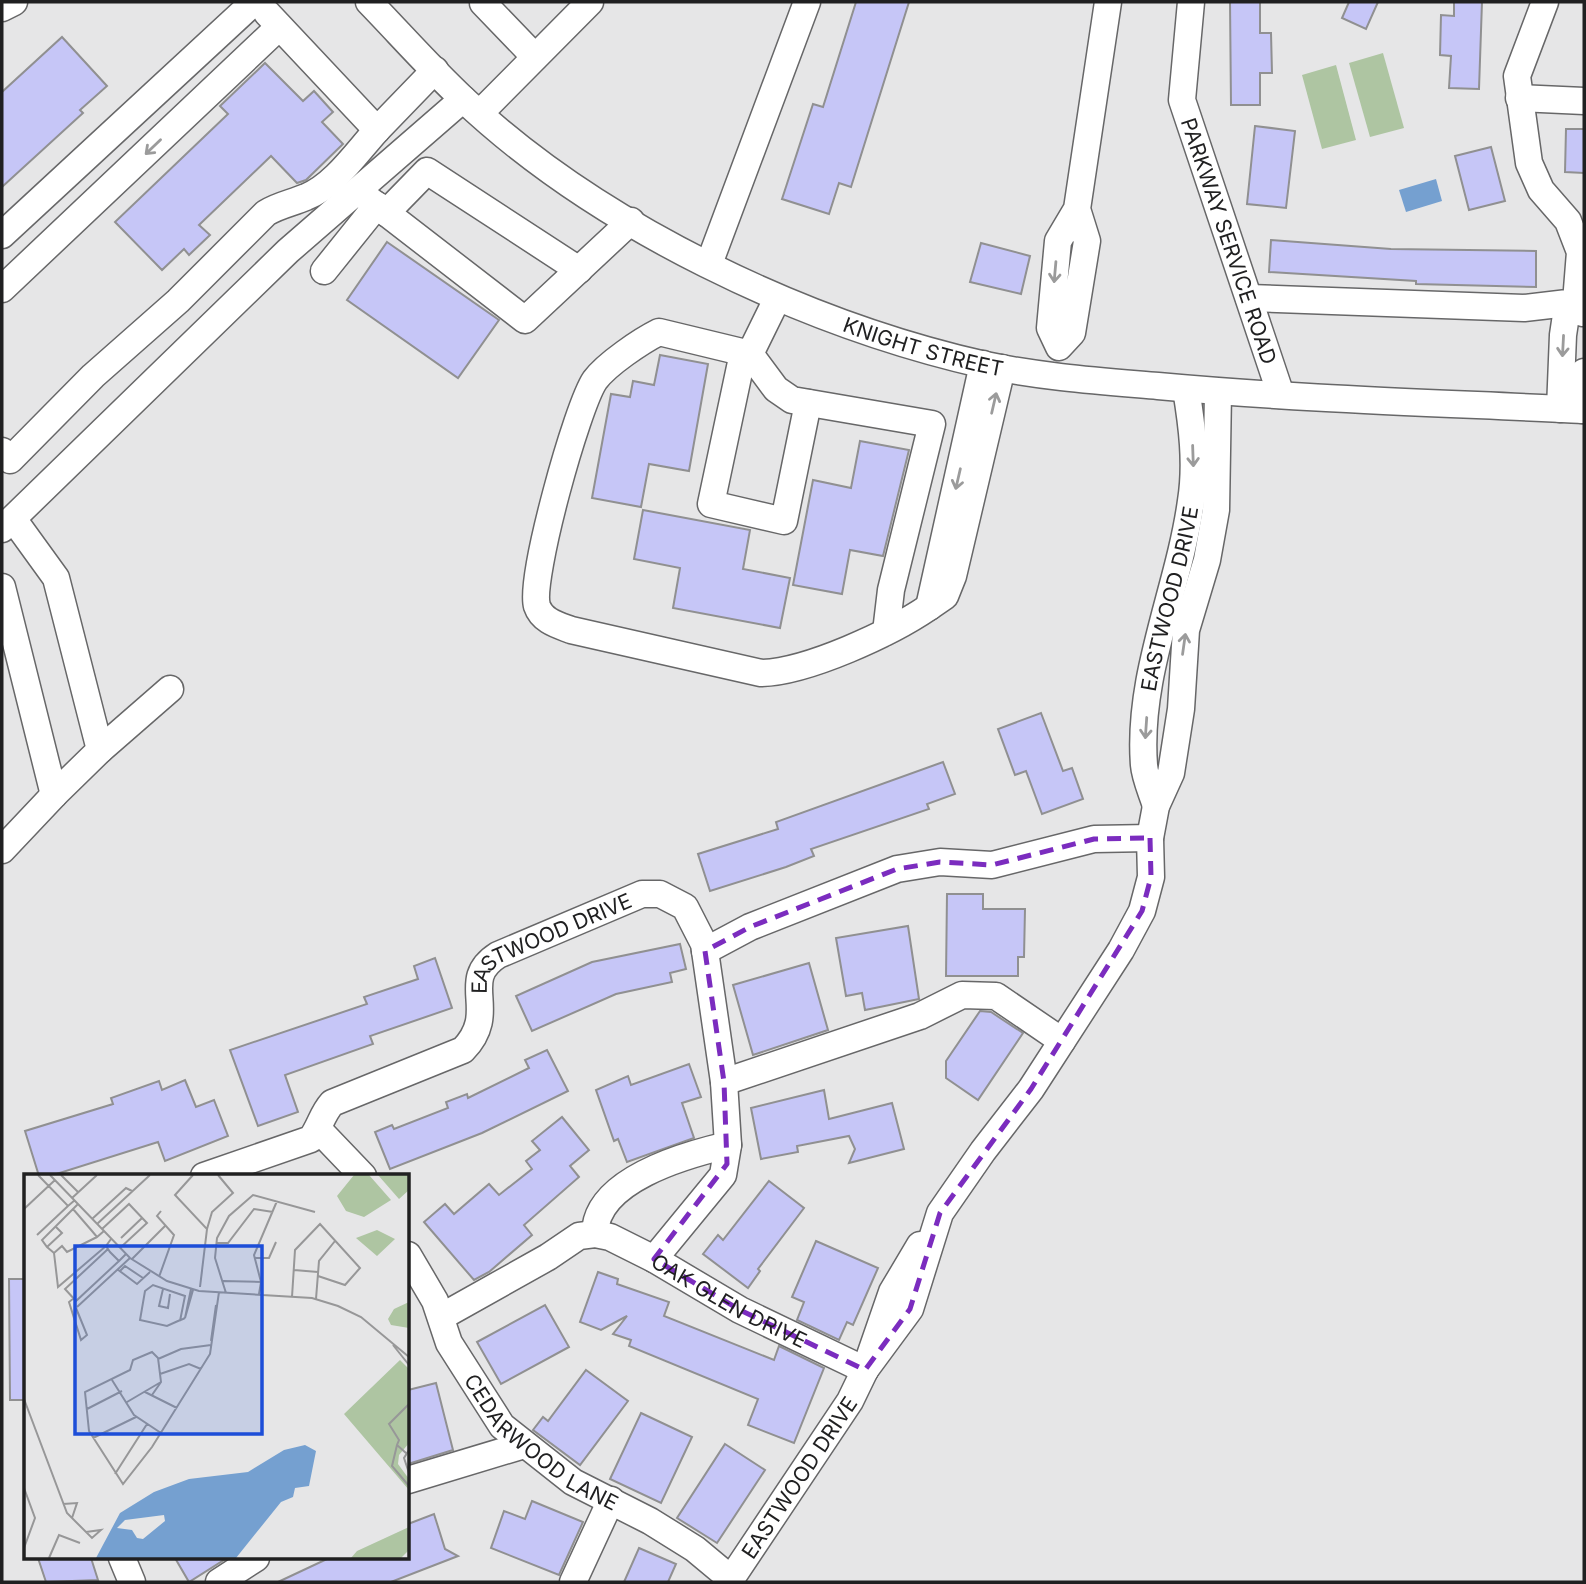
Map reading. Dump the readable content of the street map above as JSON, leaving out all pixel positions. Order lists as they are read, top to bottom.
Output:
{
  "streets": {
    "street": [
      "PARKWAY SERVICE ROAD",
      "KNIGHT STREET",
      "EASTWOOD DRIVE",
      "OAK GLEN DRIVE",
      "CEDARWOOD LANE"
    ]
  },
  "crossings": [
    ["PARKWAY SERVICE ROAD", "KNIGHT STREET"],
    ["KNIGHT STREET", "EASTWOOD DRIVE"],
    ["EASTWOOD DRIVE", "OAK GLEN DRIVE"],
    ["EASTWOOD DRIVE", "CEDARWOOD LANE"]
  ]
}
